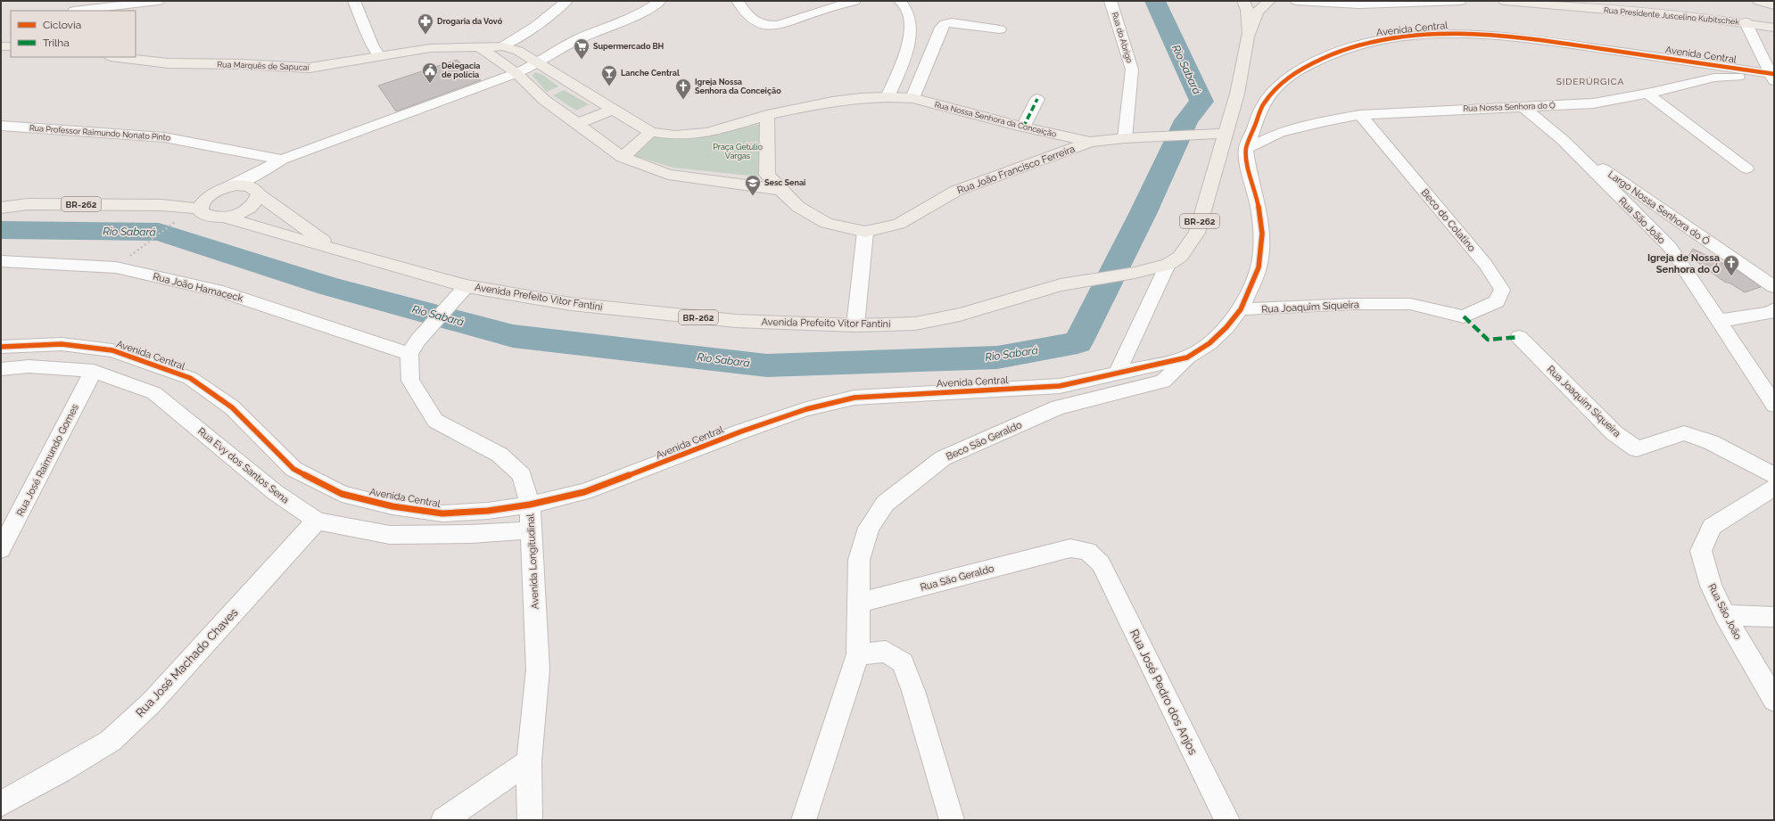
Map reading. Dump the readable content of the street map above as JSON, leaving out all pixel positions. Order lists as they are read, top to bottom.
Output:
{
  "streets": {
    "main road": [
      "Rua Presidente Juscelino Kubitschek",
      "Rua Marquês de Sapucaí",
      "Rua Nossa Senhora da Conceição",
      "Rua João Francisco Ferreira",
      "BR-262",
      "Avenida Prefeito Vitor Fantini"
    ],
    "street": [
      "Avenida Central",
      "Rua do Abrigo",
      "Rua Nossa Senhora do Ó",
      "Rua Professor Raimundo Nonato Pinto",
      "Largo Nossa Senhora do Ó",
      "Beco do Colatino",
      "Rua São João",
      "Rua João Hamaceck",
      "Rua Joaquim Siqueira",
      "Beco São Geraldo",
      "Rua José Raimundo Gomes",
      "Rua Evy dos Santos Sena",
      "Avenida Longitudinal",
      "Rua São Geraldo",
      "Rua José Machado Chaves",
      "Rua José Pedro dos Anjos"
    ]
  },
  "crossings": [
    ["Avenida Central", "Rua Nossa Senhora do Ó"],
    ["Avenida Central", "Rua Joaquim Siqueira"],
    ["Avenida Central", "Beco São Geraldo"],
    ["Avenida Central", "Avenida Longitudinal"],
    ["Rua do Abrigo", "Rua Nossa Senhora da Conceição"],
    ["Rua Nossa Senhora do Ó", "Beco do Colatino"],
    ["Rua Nossa Senhora do Ó", "Rua São João"],
    ["Rua Nossa Senhora da Conceição", "Rua João Francisco Ferreira"],
    ["Rua Nossa Senhora da Conceição", "BR-262"],
    ["Rua Nossa Senhora da Conceição", "Avenida Prefeito Vitor Fantini"],
    ["BR-262", "Avenida Prefeito Vitor Fantini"],
    ["Largo Nossa Senhora do Ó", "Rua São João"],
    ["Beco do Colatino", "Rua Joaquim Siqueira"],
    ["Rua João Hamaceck", "Avenida Longitudinal"],
    ["Beco São Geraldo", "Rua São Geraldo"],
    ["Rua José Raimundo Gomes", "Rua Evy dos Santos Sena"],
    ["Rua Evy dos Santos Sena", "Avenida Longitudinal"],
    ["Rua Evy dos Santos Sena", "Rua José Machado Chaves"],
    ["Rua São Geraldo", "Rua José Pedro dos Anjos"]
  ],
  "districts": ["SIDERÚRGICA"],
  "water": ["Rio Sabará"],
  "parks": ["Praça Getúlio Vargas"],
  "places": {
    "pharmacy": ["Drogaria da Vovó"],
    "supermarket": ["Supermercado BH"],
    "public building": ["Delegacia de polícia"],
    "bar": ["Lanche Central"],
    "church": ["Igreja Nossa Senhora da Conceição", "Igreja de Nossa Senhora do Ó"],
    "school or university": ["Sesc Senai"]
  },
  "legend": ["Ciclovia", "Trilha"]
}
